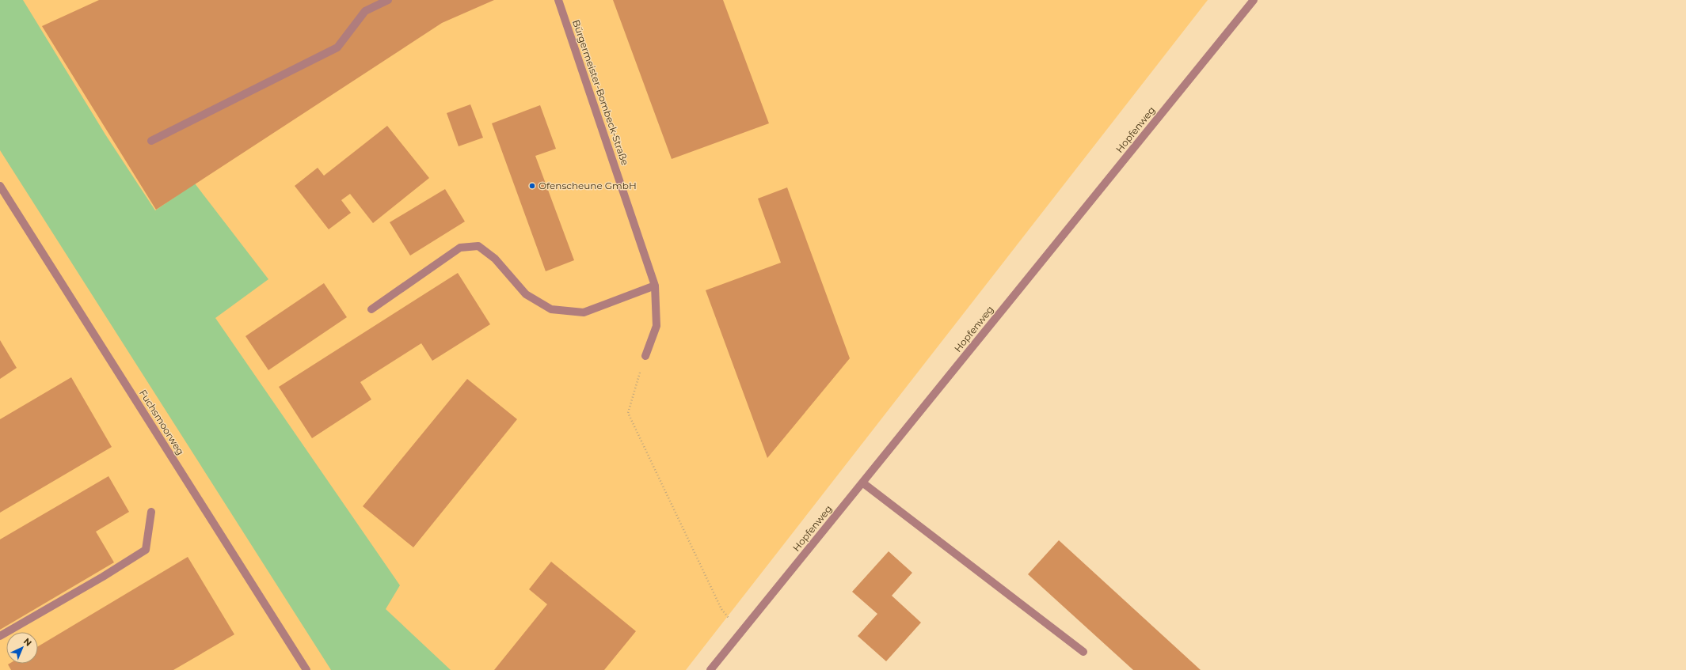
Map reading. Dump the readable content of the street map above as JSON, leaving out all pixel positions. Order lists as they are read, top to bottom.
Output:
{
  "streets": {
    "street": ["Bürgermeister-Bombeck-Straße", "Hopfenweg", "Fuchsmoorweg"]
  },
  "places": ["Ofenscheune GmbH"],
  "north": "top right"
}
